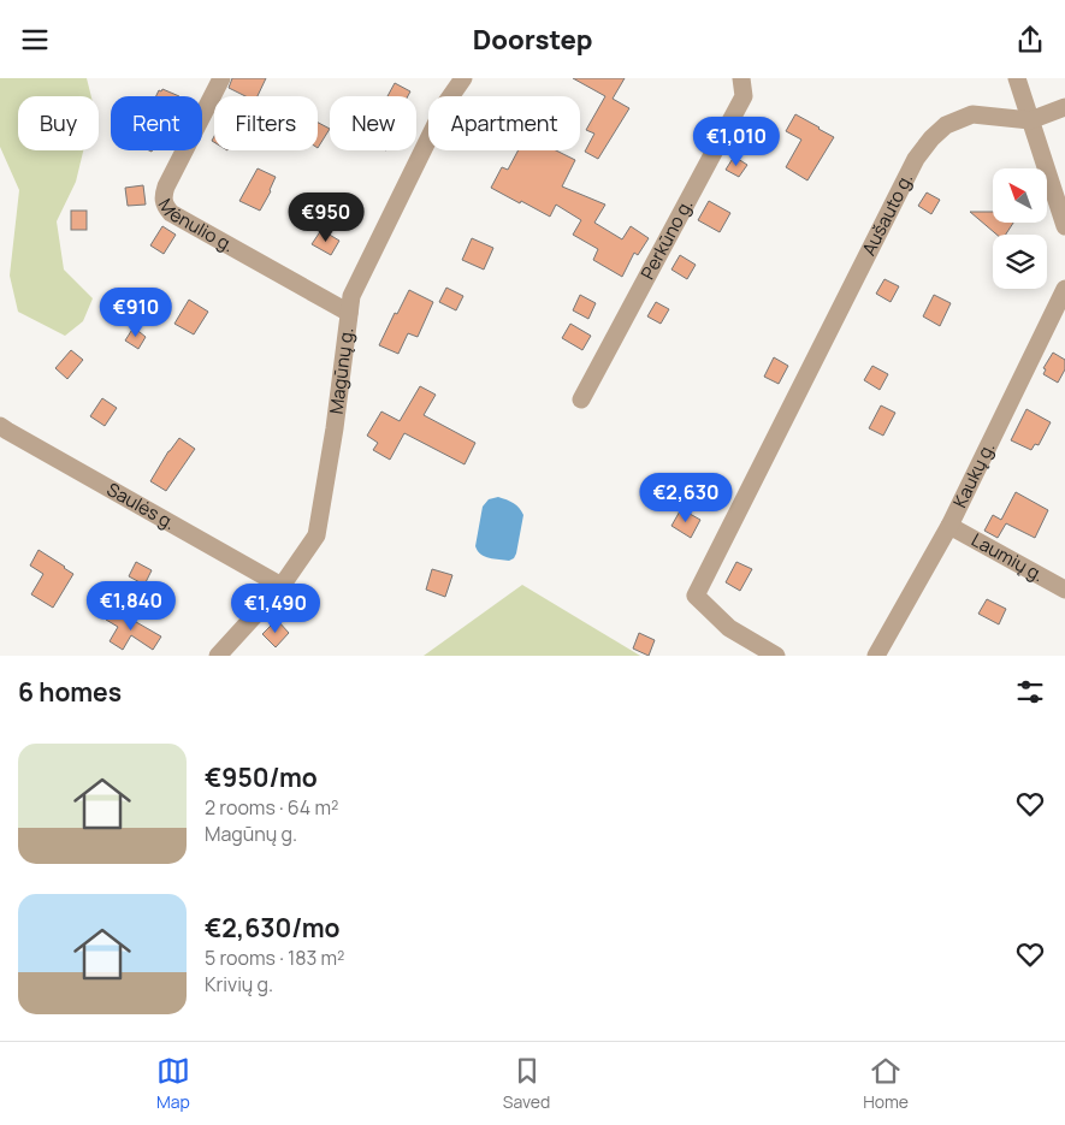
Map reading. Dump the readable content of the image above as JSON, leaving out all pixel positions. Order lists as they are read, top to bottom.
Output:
{
  "streets": {
    "street": [
      "Aušauto g.",
      "Mėnulio g.",
      "Perkūno g.",
      "Magūnų g.",
      "Kaukų g.",
      "Saulės g.",
      "Laumių g."
    ]
  },
  "crossings": [
    ["Mėnulio g.", "Magūnų g."],
    ["Magūnų g.", "Saulės g."],
    ["Kaukų g.", "Laumių g."]
  ],
  "north": "top left",
  "page": {
    "header": "Doorstep",
    "chip": [
      "Buy",
      "Rent",
      "Filters",
      "New",
      "Apartment"
    ],
    "price": [
      "€1,010",
      "€950",
      "€910",
      "€2,630",
      "€1,840",
      "€1,490"
    ],
    "heading": "6 homes",
    "list": [
      {
        "name": "€950/mo",
        "note": "2 rooms · 64 m² · Magūnų g."
      },
      {
        "name": "€2,630/mo",
        "note": "5 rooms · 183 m² · Krivių g."
      }
    ],
    "tabs": ["Map", "Saved", "Home"]
  }
}
